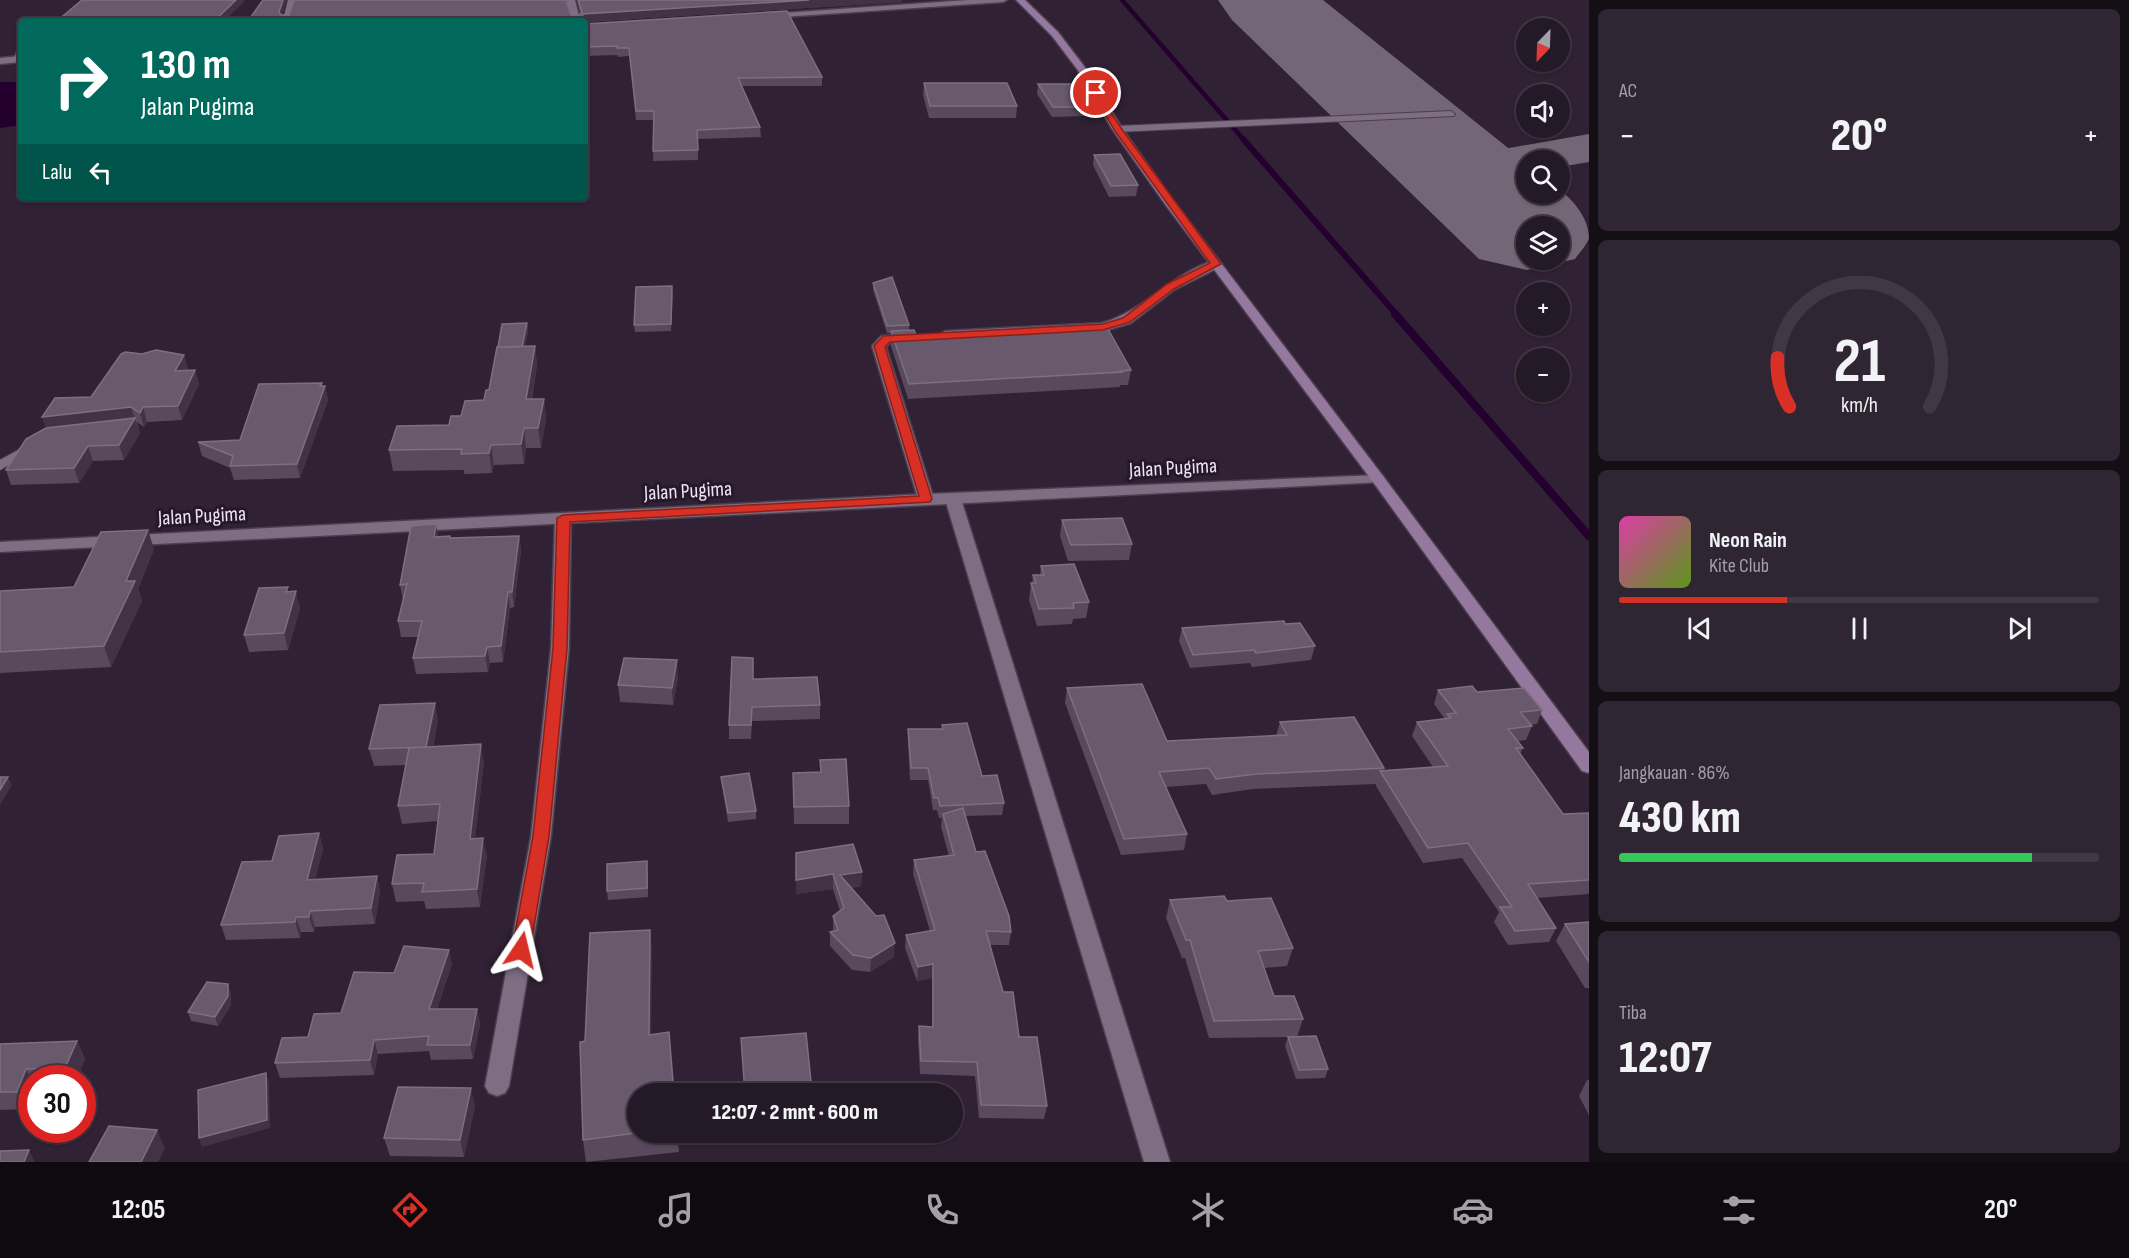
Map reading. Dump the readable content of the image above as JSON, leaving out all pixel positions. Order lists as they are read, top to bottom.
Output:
{
  "streets": {
    "street": ["Jalan Pugima"]
  },
  "north": "bottom left",
  "page": {
    "tile": [
      "AC",
      ["Jangkauan · 86%", "430 km"],
      ["Tiba", "12:07"]
    ],
    "map_buttons": ["+", "−"],
    "turn": ["130 m", "Jalan Pugima"],
    "heat": ["−", "20°", "+"],
    "then": "Lalu",
    "song": ["Neon Rain", "Kite Club"],
    "limit": "30",
    "trip": "12:07 · 2 mnt · 600 m",
    "tabs": ["12:05", "20°"],
    "gauge": ["21", "km/h"]
  }
}
